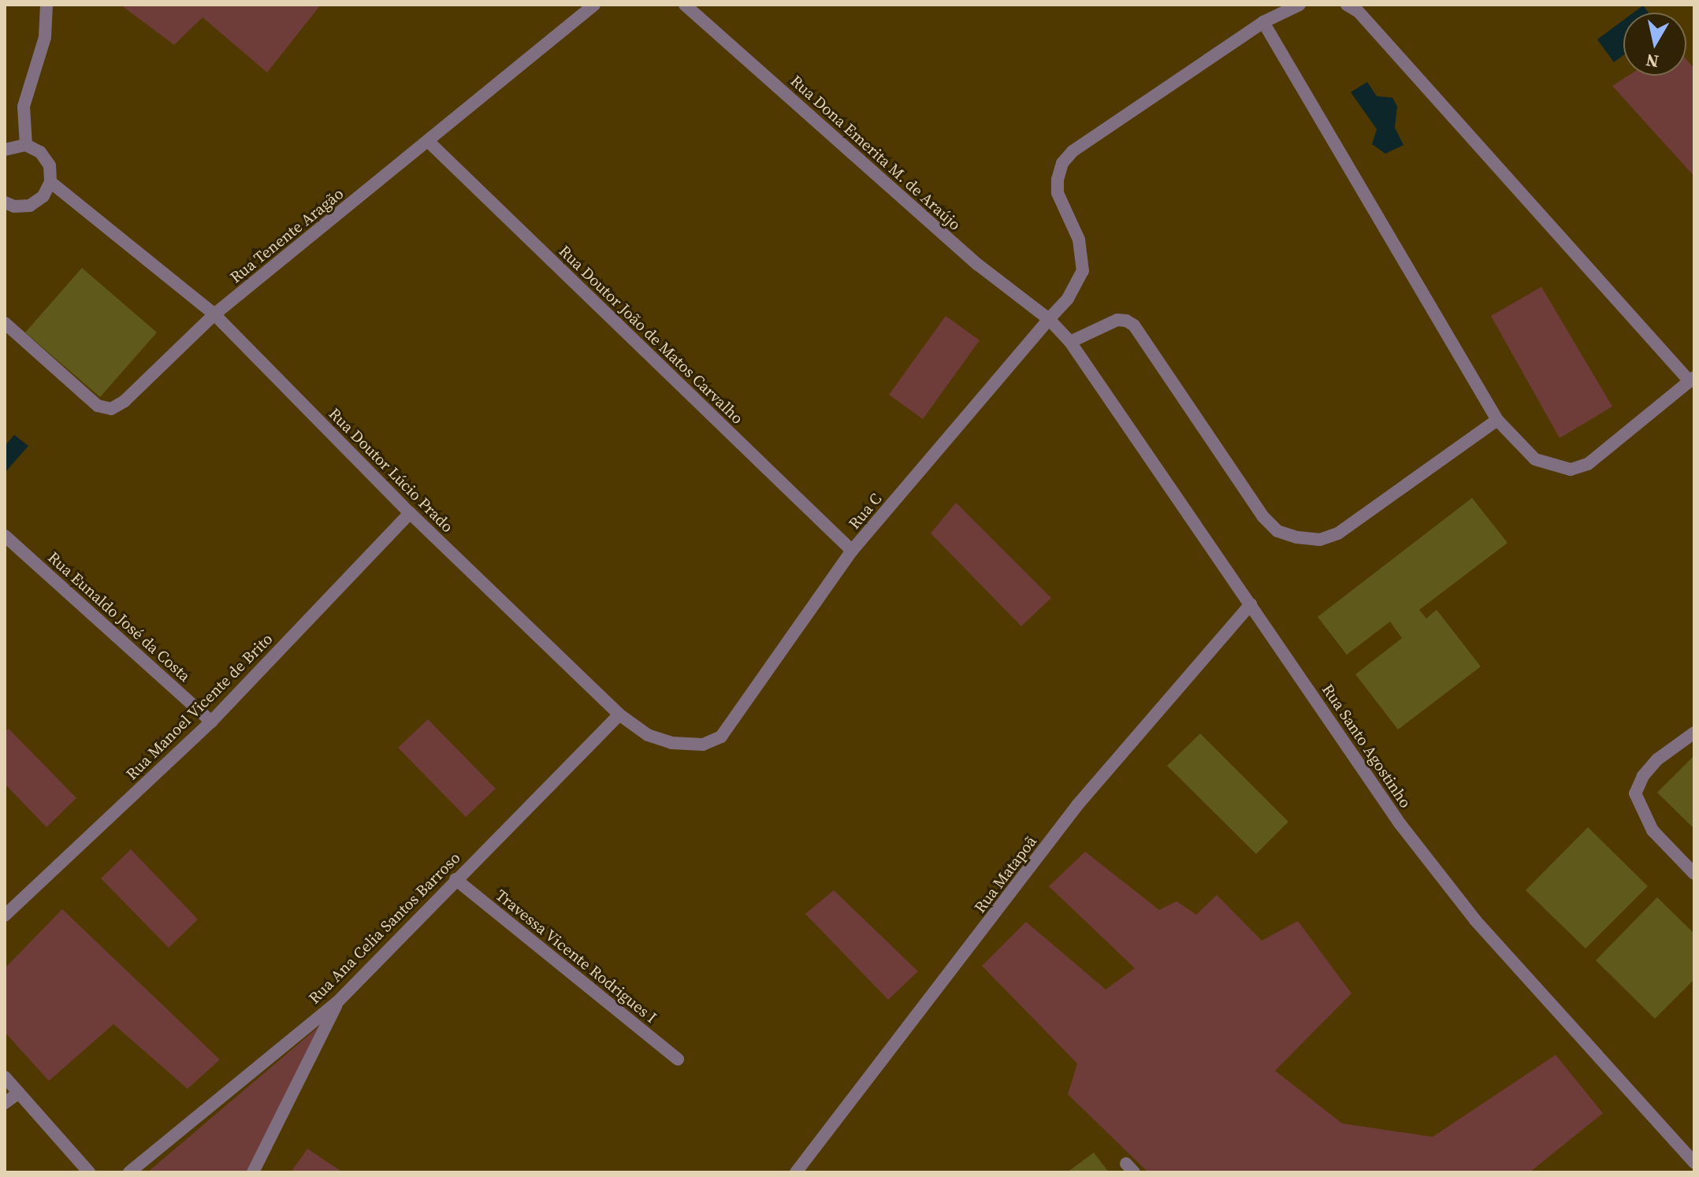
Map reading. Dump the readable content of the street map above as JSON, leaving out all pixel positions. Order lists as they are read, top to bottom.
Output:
{
  "streets": {
    "street": [
      "Rua Dona Emerita M. de Araújo",
      "Rua Tenente Aragão",
      "Rua Doutor João de Matos Carvalho",
      "Rua Doutor Lúcio Prado",
      "Rua C",
      "Rua Eunaldo José da Costa",
      "Rua Manoel Vicente de Brito",
      "Rua Santo Agostinho",
      "Rua Matapoã",
      "Rua Ana Celia Santos Barroso",
      "Travessa Vicente Rodrigues I"
    ]
  },
  "crossings": [
    ["Rua Dona Emerita M. de Araújo", "Rua C"],
    ["Rua Dona Emerita M. de Araújo", "Rua Santo Agostinho"],
    ["Rua Tenente Aragão", "Rua Doutor João de Matos Carvalho"],
    ["Rua Tenente Aragão", "Rua Doutor Lúcio Prado"],
    ["Rua Doutor João de Matos Carvalho", "Rua C"],
    ["Rua Doutor Lúcio Prado", "Rua C"],
    ["Rua Doutor Lúcio Prado", "Rua Manoel Vicente de Brito"],
    ["Rua Doutor Lúcio Prado", "Rua Ana Celia Santos Barroso"],
    ["Rua C", "Rua Santo Agostinho"],
    ["Rua Eunaldo José da Costa", "Rua Manoel Vicente de Brito"],
    ["Rua Santo Agostinho", "Rua Matapoã"],
    ["Rua Ana Celia Santos Barroso", "Travessa Vicente Rodrigues I"]
  ],
  "north": "bottom"
}
